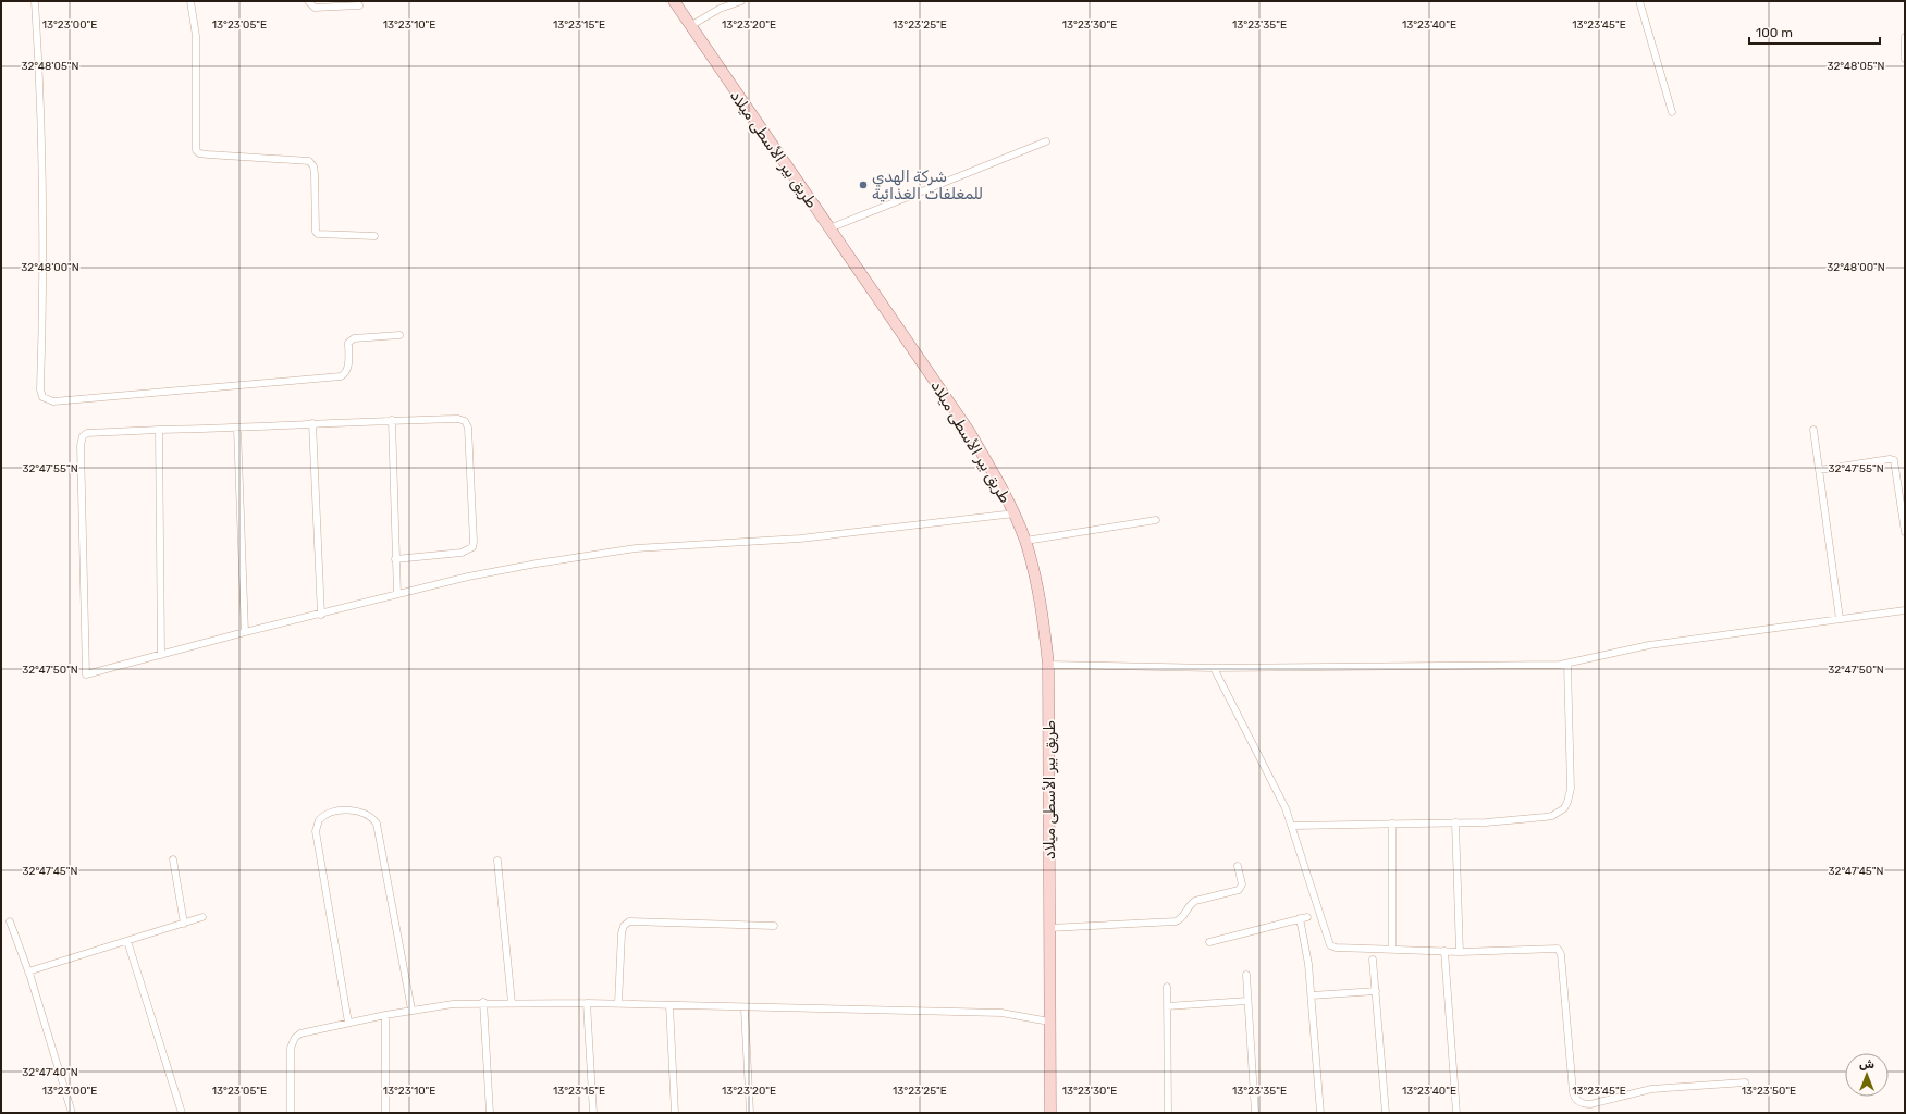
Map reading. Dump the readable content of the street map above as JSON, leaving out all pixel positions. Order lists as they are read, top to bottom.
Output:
{
  "streets": {
    "main road": ["طريق بير الأسطى ميلاد"]
  },
  "places": ["شركة الهدي للمغلفات الغذائية"],
  "scale_bar": "100 m",
  "north": "top",
  "coordinates": [
    "13°23'00\"E",
    "13°23'05\"E",
    "13°23'10\"E",
    "13°23'15\"E",
    "13°23'20\"E",
    "13°23'25\"E",
    "13°23'30\"E",
    "13°23'35\"E",
    "13°23'40\"E",
    "13°23'45\"E",
    "32°48'05\"N",
    "32°48'00\"N",
    "32°47'55\"N",
    "32°47'50\"N",
    "32°47'45\"N",
    "32°47'40\"N",
    "13°23'50\"E"
  ]
}
